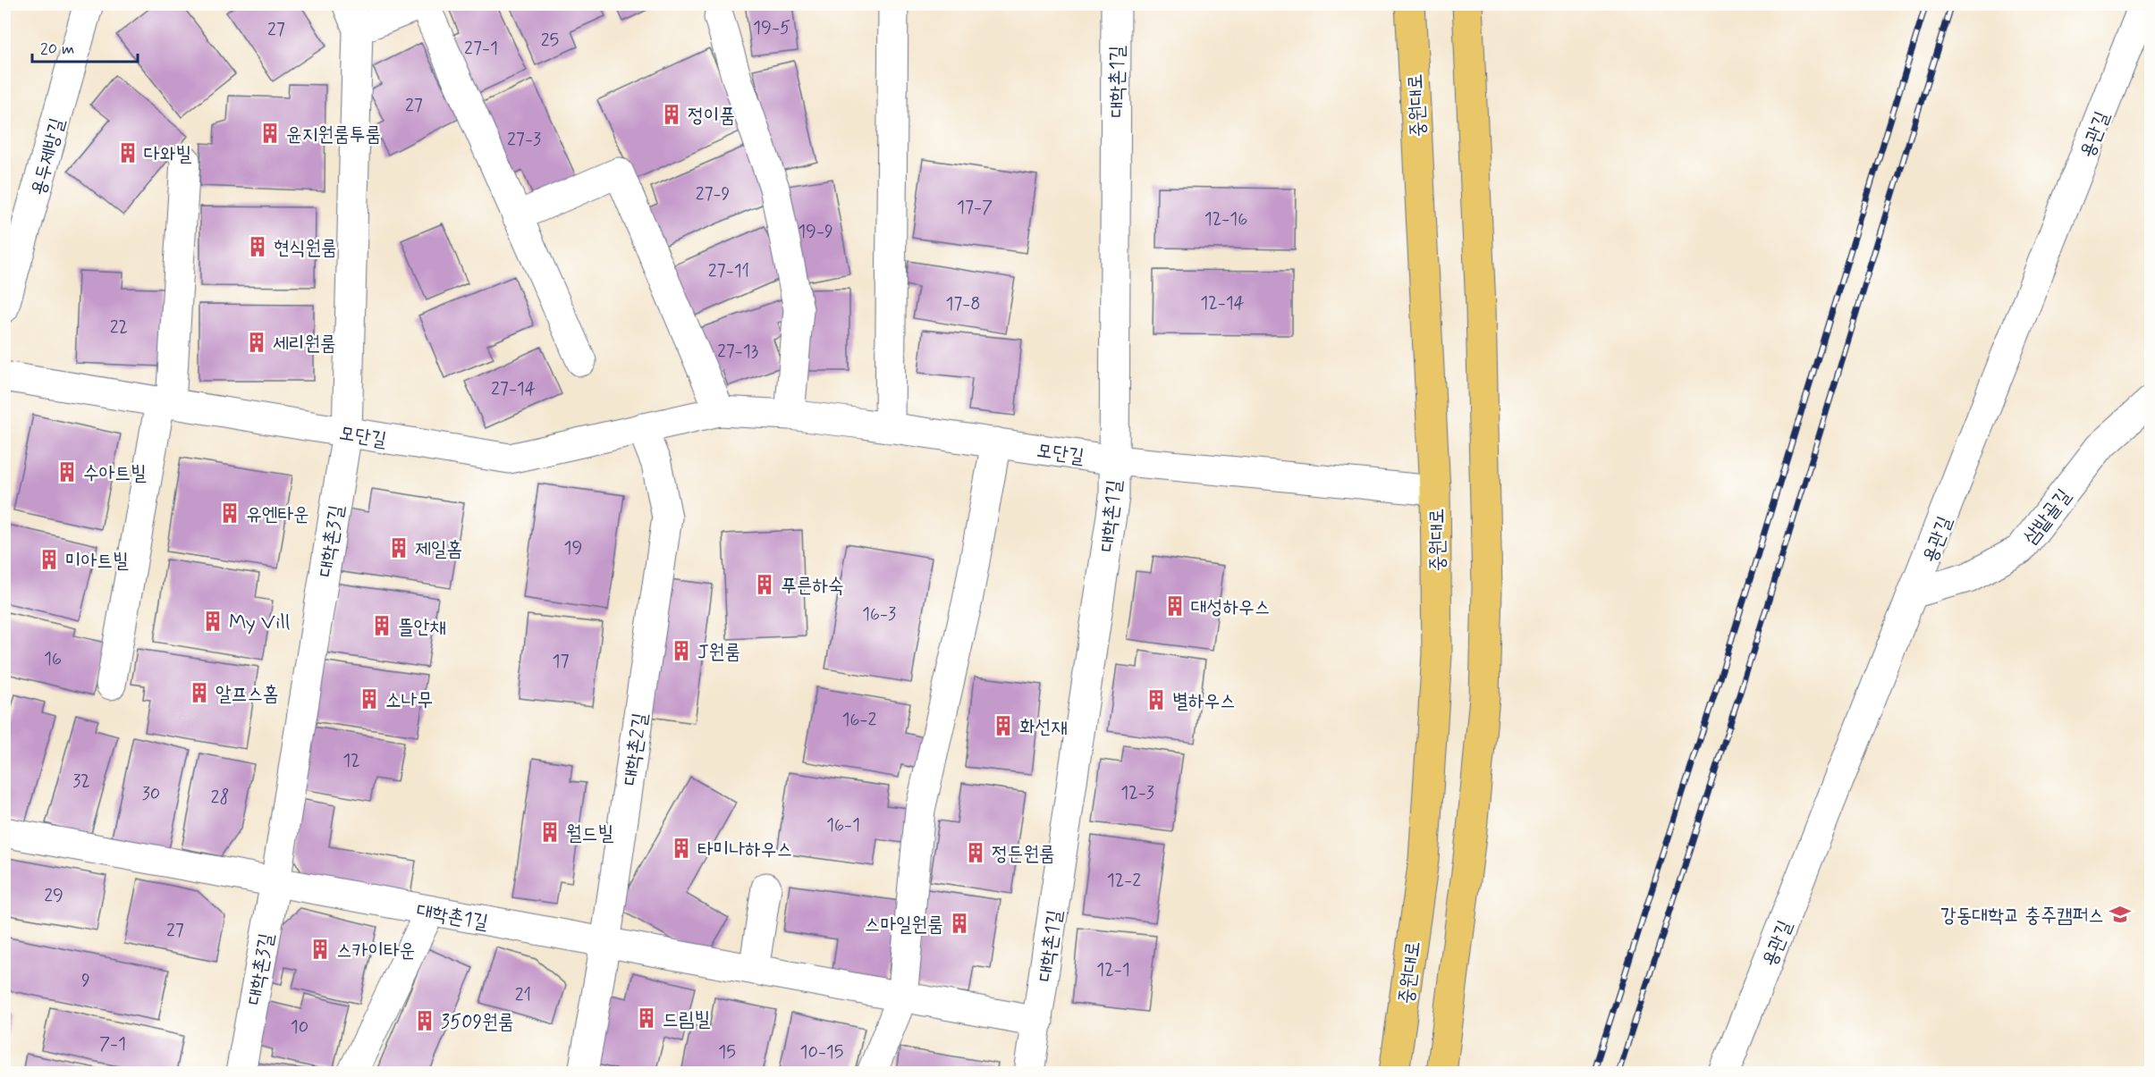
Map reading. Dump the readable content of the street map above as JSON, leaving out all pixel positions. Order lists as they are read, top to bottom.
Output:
{
  "streets": {
    "main road": ["중원대로"],
    "street": [
      "대학촌1길",
      "용관길",
      "용두제방길",
      "모단길",
      "삼밭골길",
      "대학촌3길",
      "대학촌2길"
    ]
  },
  "crossings": [
    ["대학촌1길", "모단길"],
    ["대학촌1길", "대학촌3길"],
    ["대학촌1길", "대학촌2길"],
    ["중원대로", "모단길"],
    ["용관길", "삼밭골길"],
    ["모단길", "대학촌3길"],
    ["모단길", "대학촌2길"]
  ],
  "places": {
    "building": [
      "정이품",
      "윤지원룸투룸",
      "다와빌",
      "현식원룸",
      "세리원룸",
      "수아트빌",
      "유엔타운",
      "제일홈",
      "미아트빌",
      "푸른하숙",
      "대성하우스",
      "My Vill",
      "뜰안채",
      "J원룸",
      "알프스홈",
      "소나무",
      "별하우스",
      "화선재",
      "월드빌",
      "타미나하우스",
      "정든원룸",
      "스마일원룸",
      "스카이타운",
      "드림빌",
      "3509원룸"
    ],
    "school or university": ["강동대학교 충주캠퍼스"]
  },
  "house_numbers": [
    "19-5",
    "27",
    "25",
    "27-1",
    "27",
    "27-3",
    "27-9",
    "17-7",
    "12-16",
    "19-9",
    "27-11",
    "12-14",
    "17-8",
    "22",
    "27-13",
    "27-14",
    "19",
    "16-3",
    "16",
    "17",
    "16-2",
    "12",
    "32",
    "12-3",
    "30",
    "28",
    "16-1",
    "12-2",
    "29",
    "27",
    "12-1",
    "9",
    "21",
    "10",
    "7-1",
    "15",
    "10-15"
  ],
  "scale_bar": "20 m"
}
